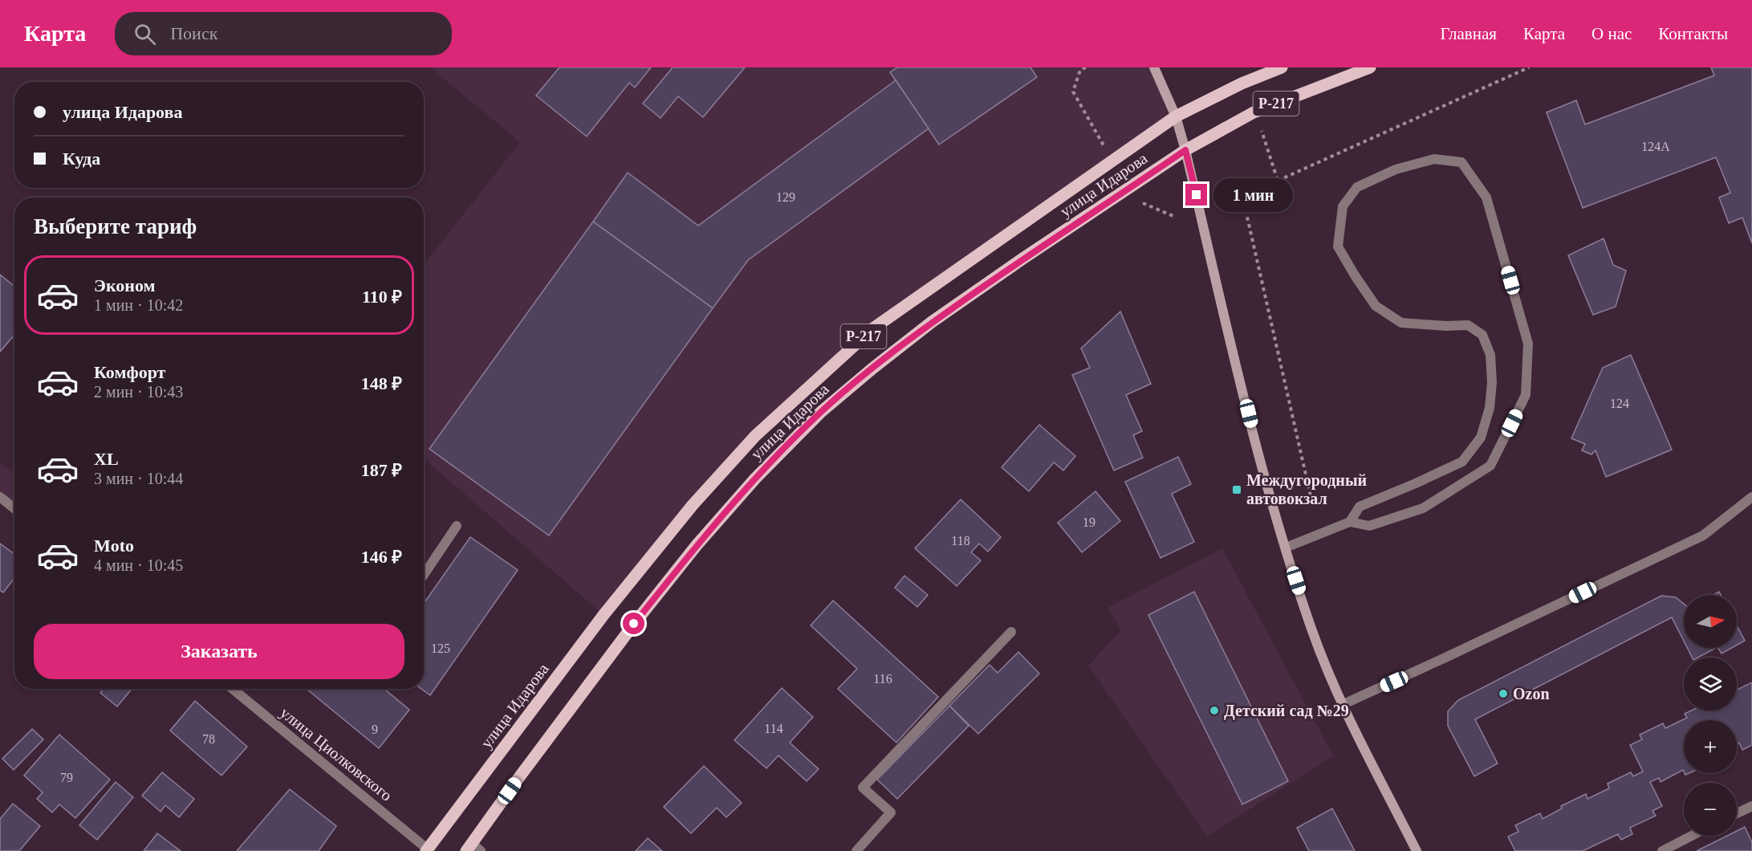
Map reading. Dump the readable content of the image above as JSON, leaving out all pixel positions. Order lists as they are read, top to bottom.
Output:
{
  "streets": {
    "main road": ["Р-217", "улица Идарова"],
    "street": ["улица Циолковского"]
  },
  "crossings": [
    ["улица Идарова", "улица Циолковского"]
  ],
  "places": {
    "transit": ["Междугородный автовокзал"],
    "other": ["Ozon", "Детский сад №29"]
  },
  "house_numbers": [
    "124А",
    "129",
    "124",
    "19",
    "118",
    "125",
    "116",
    "114",
    "9",
    "78",
    "79"
  ],
  "north": "right",
  "page": {
    "header": "Карта",
    "search": "Поиск",
    "nav": [
      "Главная",
      "Карта",
      "О нас",
      "Контакты"
    ],
    "banner": ["улица Идарова", "Куда"],
    "bubble": "1 мин",
    "heading": "Выберите тариф",
    "list": [
      {
        "name": "Эконом",
        "note": "1 мин · 10:42",
        "value": "110 ₽"
      },
      {
        "name": "Комфорт",
        "note": "2 мин · 10:43",
        "value": "148 ₽"
      },
      {
        "name": "XL",
        "note": "3 мин · 10:44",
        "value": "187 ₽"
      },
      {
        "name": "Moto",
        "note": "4 мин · 10:45",
        "value": "146 ₽"
      }
    ],
    "map_buttons": ["+", "−"],
    "buttons": "Заказать"
  }
}
